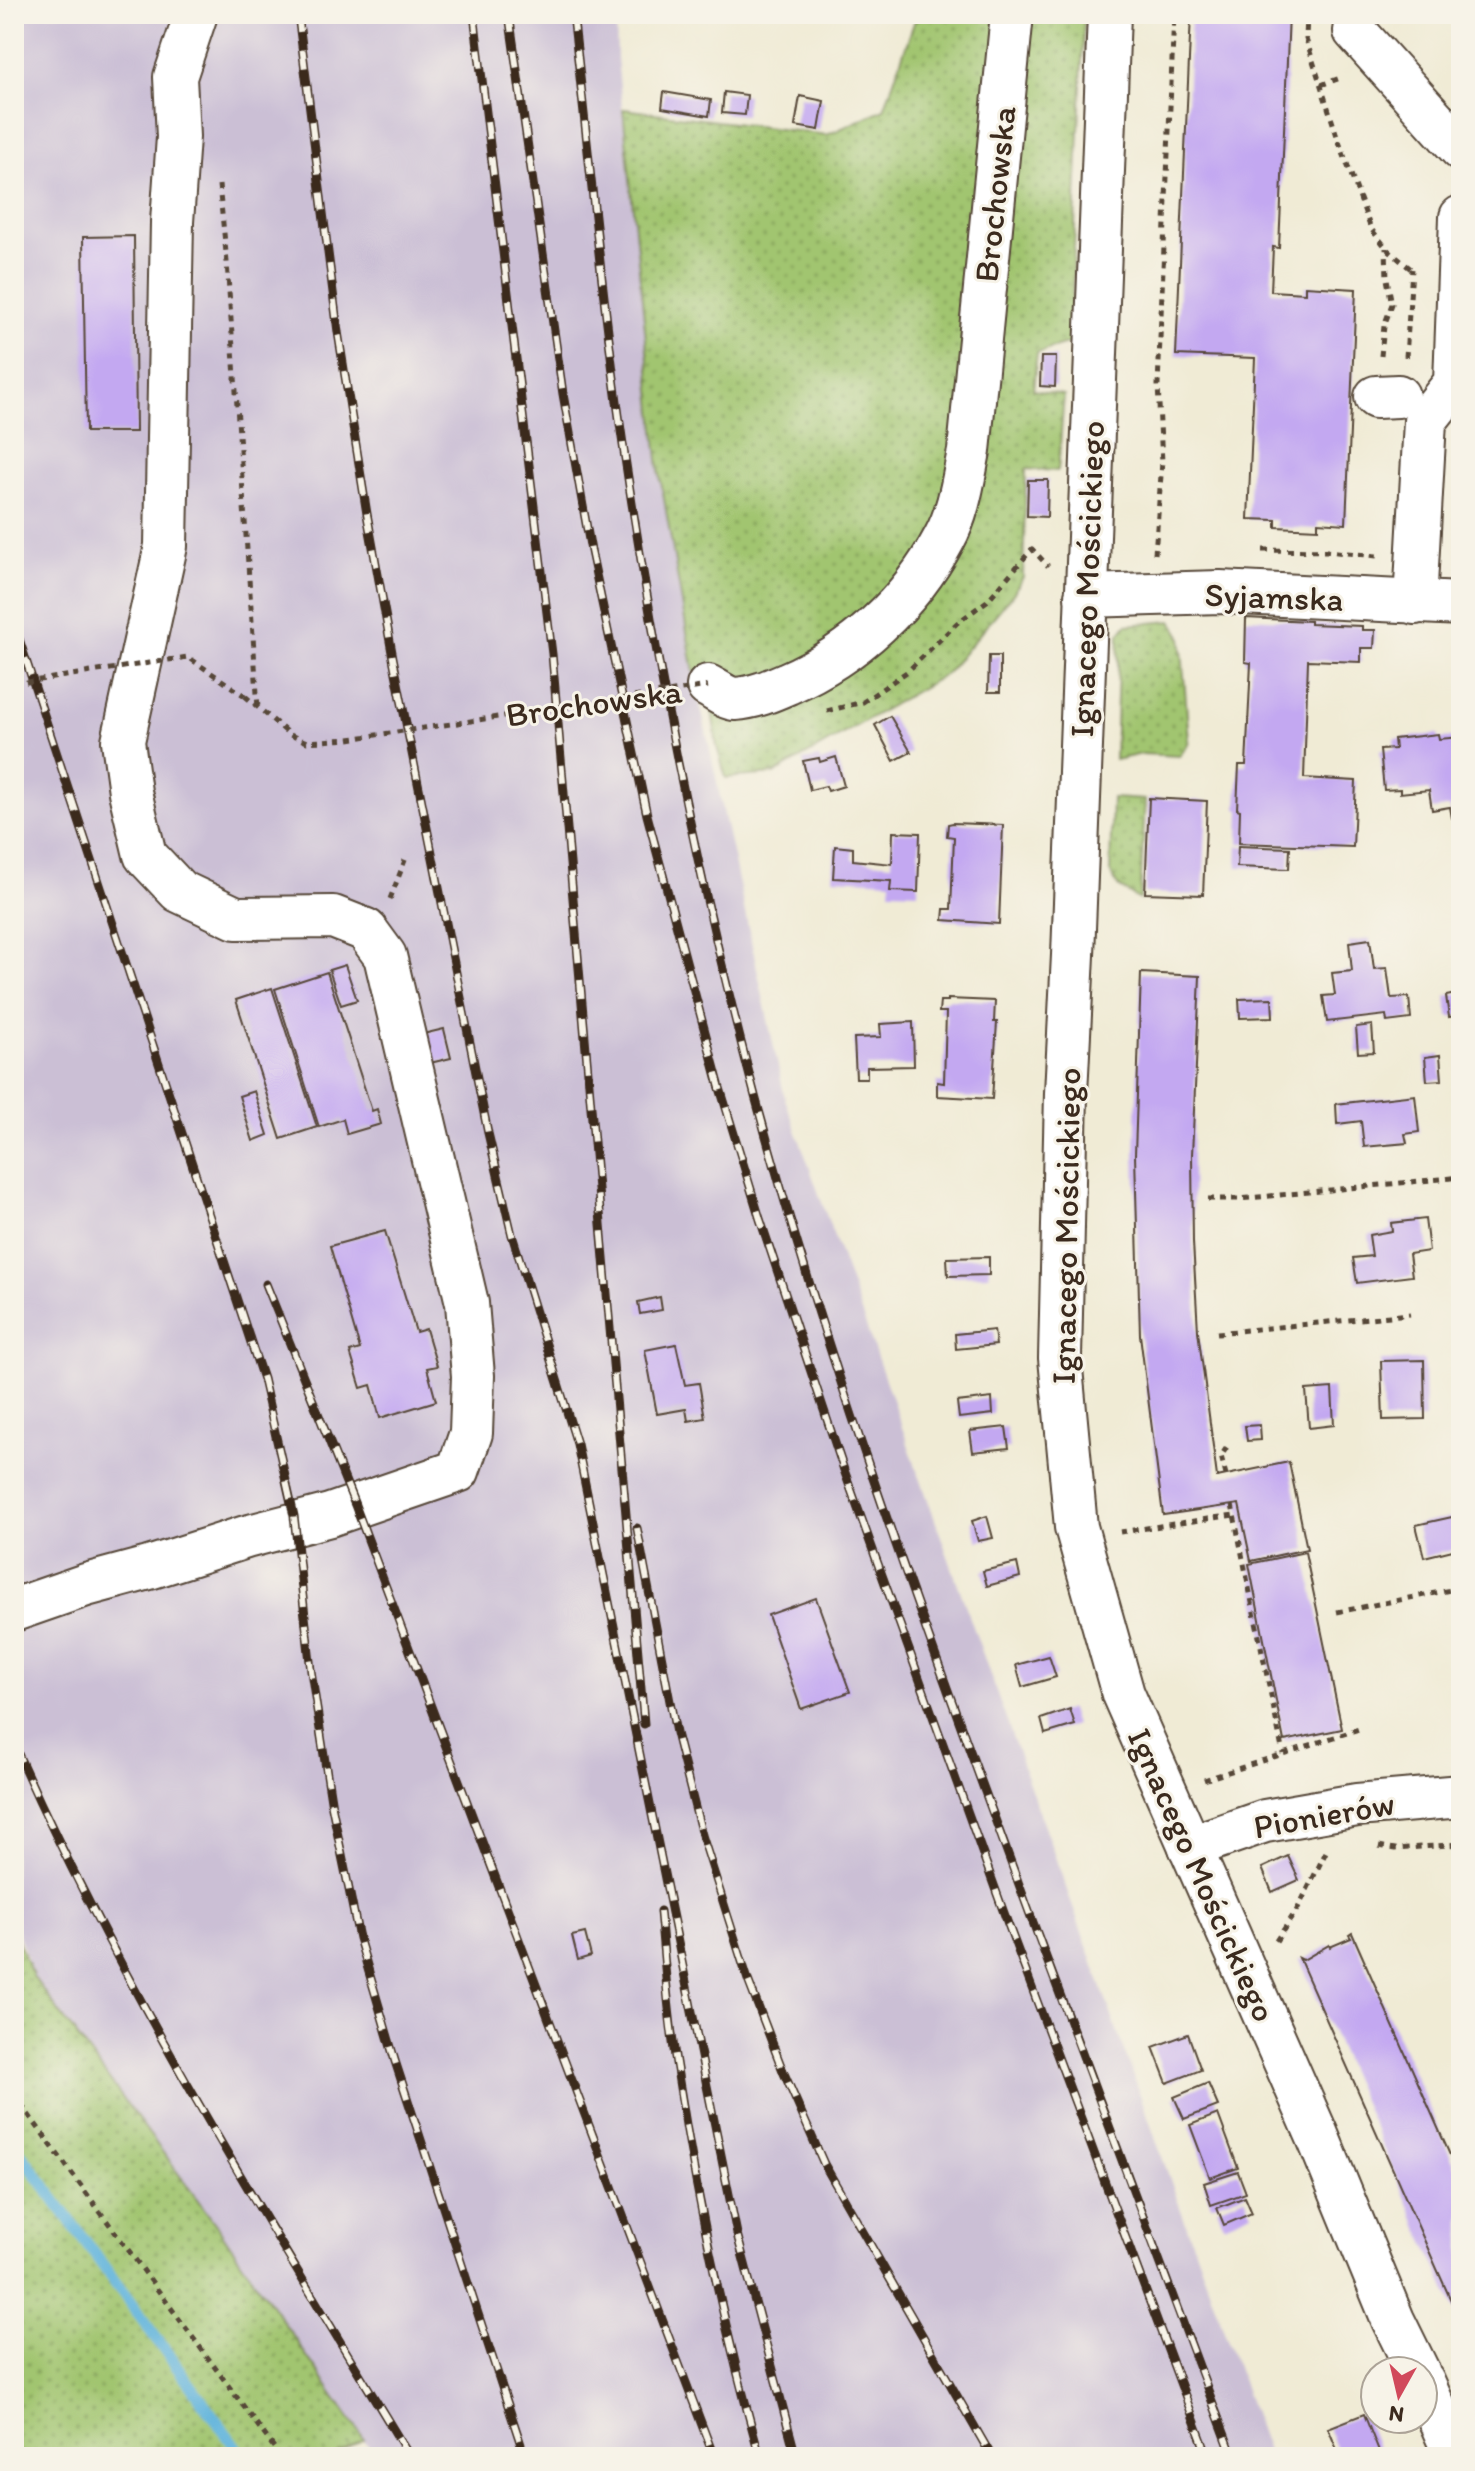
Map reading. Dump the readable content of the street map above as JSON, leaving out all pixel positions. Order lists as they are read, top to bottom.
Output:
{
  "streets": {
    "street": [
      "Brochowska",
      "Ignacego Mościckiego",
      "Syjamska",
      "Pionierów"
    ]
  },
  "crossings": [
    ["Ignacego Mościckiego", "Syjamska"],
    ["Ignacego Mościckiego", "Pionierów"]
  ],
  "north": "bottom"
}
